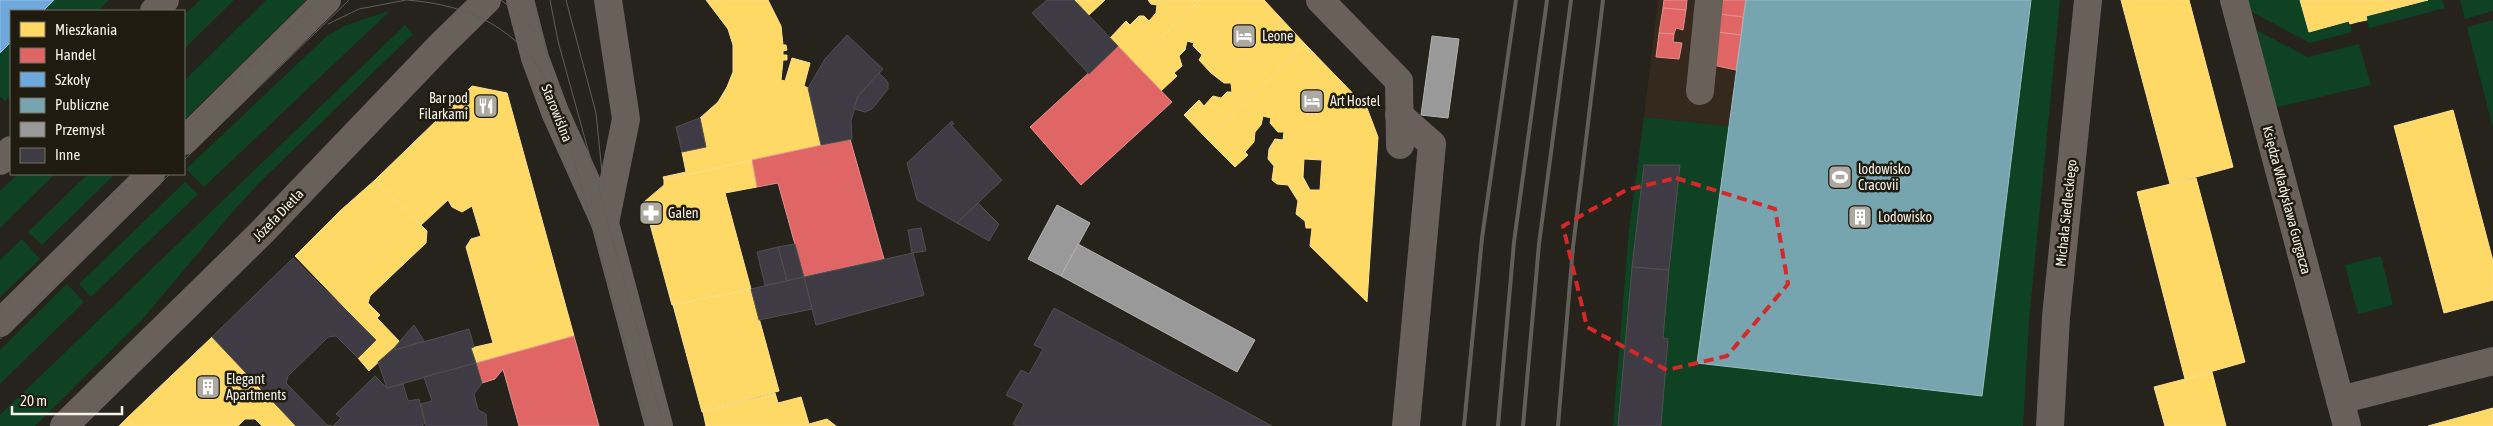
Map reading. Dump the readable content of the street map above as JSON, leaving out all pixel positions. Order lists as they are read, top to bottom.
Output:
{
  "streets": {
    "street": [
      "Starowiślna",
      "Księdza Władysława Gurgacza",
      "Michała Siedleckiego",
      "Józefa Dietla"
    ]
  },
  "places": {
    "hotel": ["Leone", "Art Hostel"],
    "restaurant": ["Bar pod Filarkami"],
    "sports": ["lodowisko Cracovii"],
    "pharmacy": ["Galen"],
    "building": ["Lodowisko", "Elegant Apartments"]
  },
  "legend": [
    "Mieszkania",
    "Handel",
    "Szkoły",
    "Publiczne",
    "Przemysł",
    "Inne"
  ],
  "scale_bar": "20 m"
}
